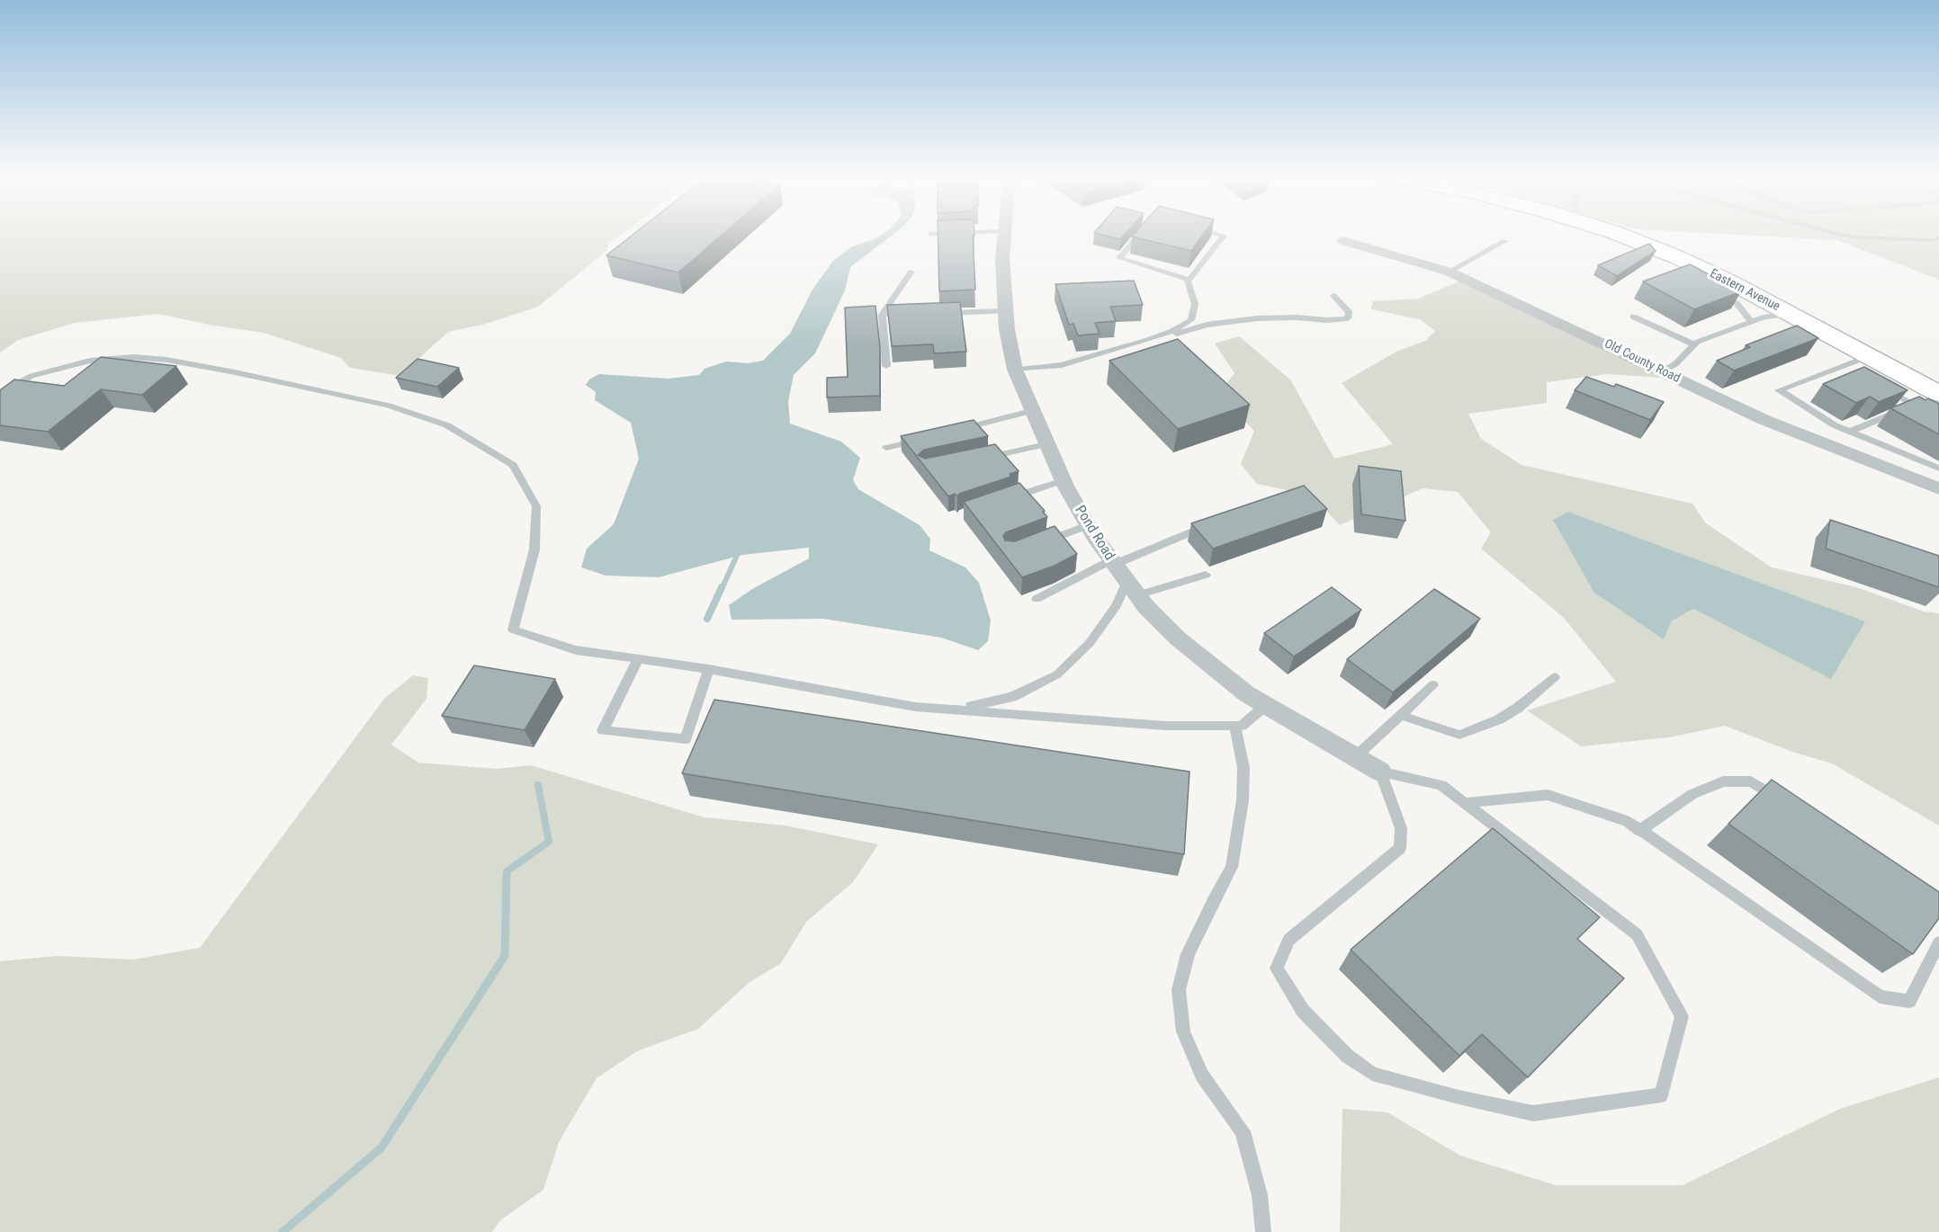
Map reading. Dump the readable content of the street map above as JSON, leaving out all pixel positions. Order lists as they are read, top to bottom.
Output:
{
  "streets": {
    "main road": ["Eastern Avenue"],
    "street": ["Old County Road", "Pond Road"]
  }
}
